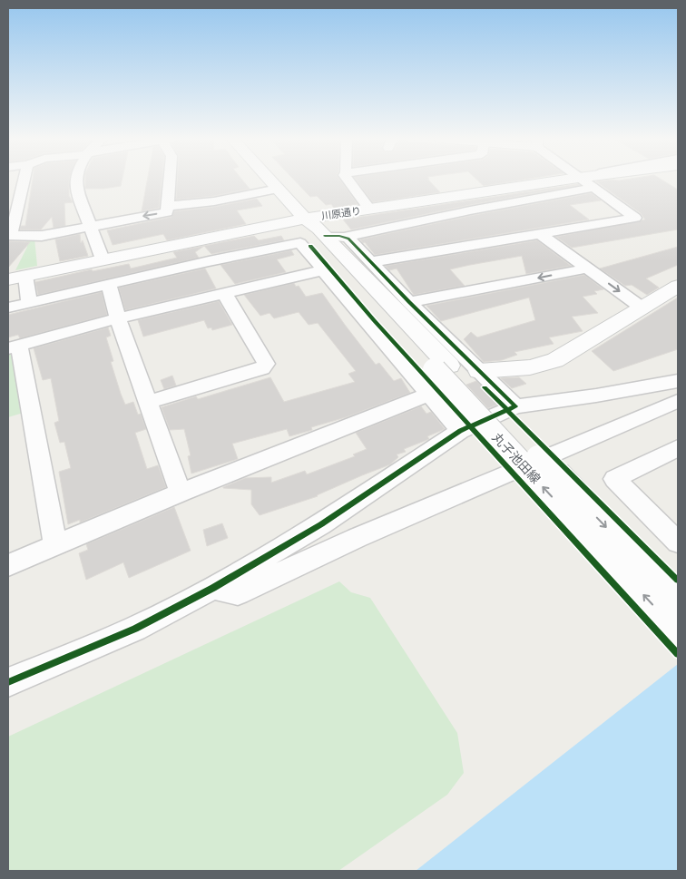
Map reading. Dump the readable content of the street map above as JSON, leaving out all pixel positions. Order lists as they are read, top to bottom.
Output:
{
  "streets": {
    "street": ["川原通り", "丸子池田線"]
  },
  "crossings": [
    ["川原通り", "丸子池田線"]
  ]
}
